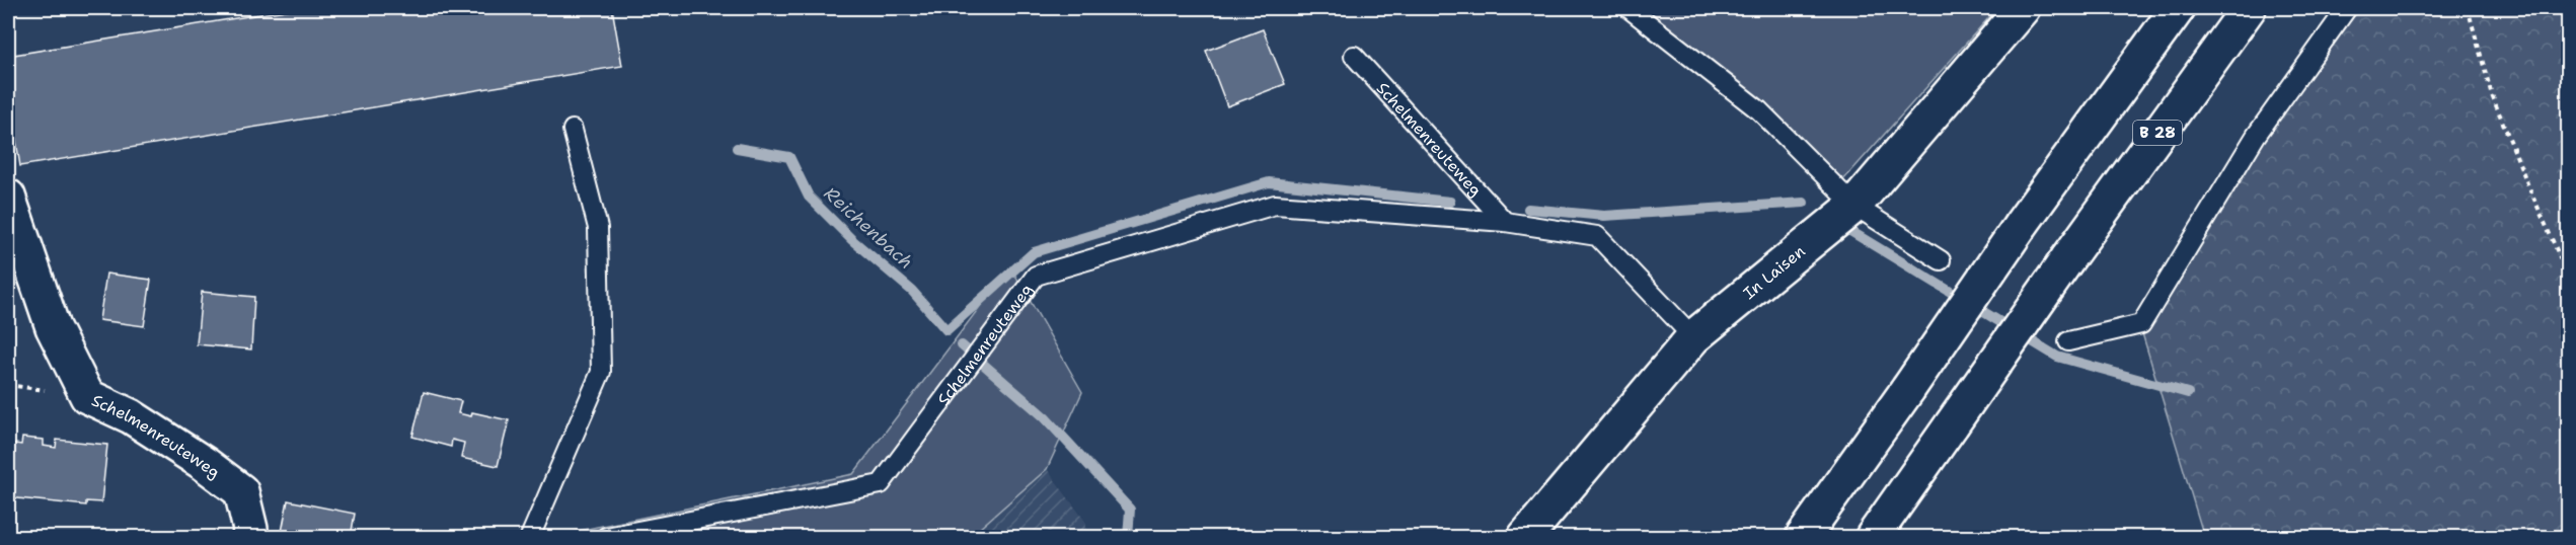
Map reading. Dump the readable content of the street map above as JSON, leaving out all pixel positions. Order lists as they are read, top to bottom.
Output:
{
  "streets": {
    "main road": ["B 28", "Schelmenreuteweg", "In Laisen"]
  },
  "crossings": [
    ["Schelmenreuteweg", "In Laisen"]
  ],
  "water": ["Reichenbach"]
}
